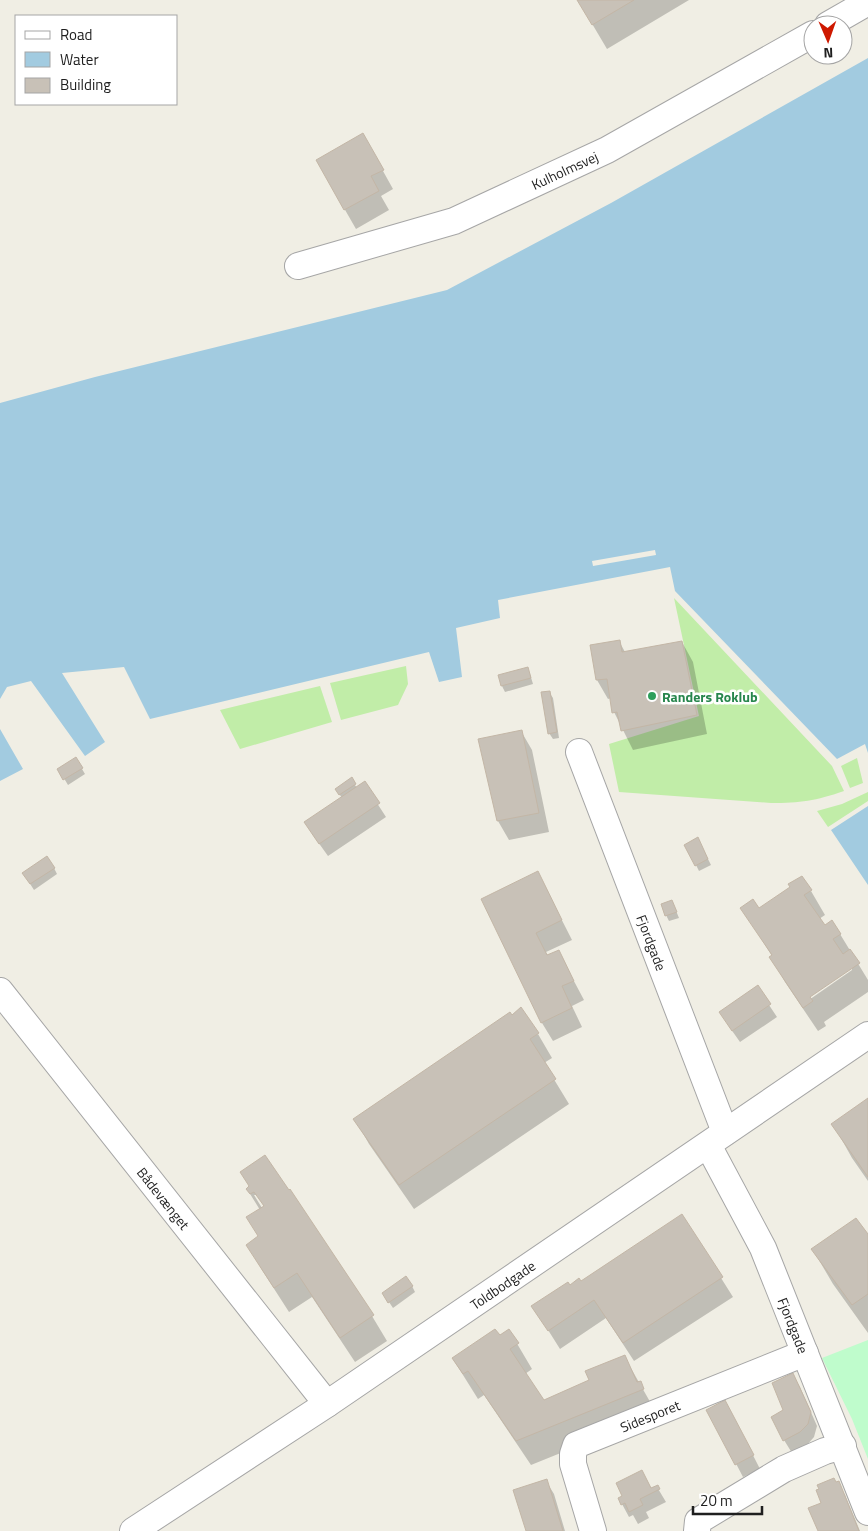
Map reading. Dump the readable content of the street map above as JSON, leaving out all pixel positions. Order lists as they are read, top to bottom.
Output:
{
  "streets": {
    "street": [
      "Kulholmsvej",
      "Fjordgade",
      "Bådevænget",
      "Toldbodgade",
      "Sidesporet"
    ]
  },
  "crossings": [
    ["Fjordgade", "Toldbodgade"],
    ["Fjordgade", "Sidesporet"],
    ["Bådevænget", "Toldbodgade"]
  ],
  "places": ["Randers Roklub"],
  "legend": ["Road", "Water", "Building"],
  "scale_bar": "20 m",
  "north": "bottom"
}
